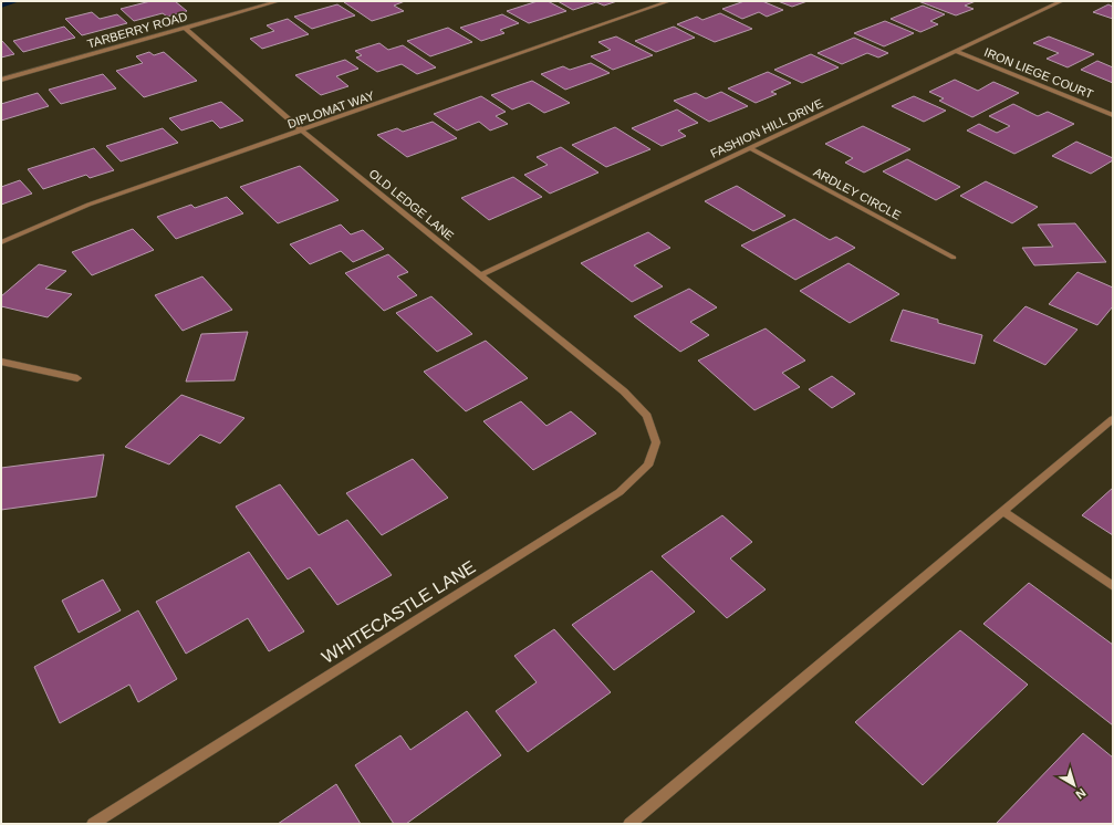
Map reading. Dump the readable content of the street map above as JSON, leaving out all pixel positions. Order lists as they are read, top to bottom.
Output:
{
  "streets": {
    "street": [
      "TARBERRY ROAD",
      "IRON LIEGE COURT",
      "DIPLOMAT WAY",
      "FASHION HILL DRIVE",
      "ARDLEY CIRCLE",
      "OLD LEDGE LANE",
      "WHITECASTLE LANE"
    ]
  },
  "crossings": [
    ["TARBERRY ROAD", "OLD LEDGE LANE"],
    ["IRON LIEGE COURT", "FASHION HILL DRIVE"],
    ["DIPLOMAT WAY", "OLD LEDGE LANE"],
    ["FASHION HILL DRIVE", "ARDLEY CIRCLE"],
    ["FASHION HILL DRIVE", "OLD LEDGE LANE"],
    ["OLD LEDGE LANE", "WHITECASTLE LANE"]
  ],
  "north": "bottom right"
}
